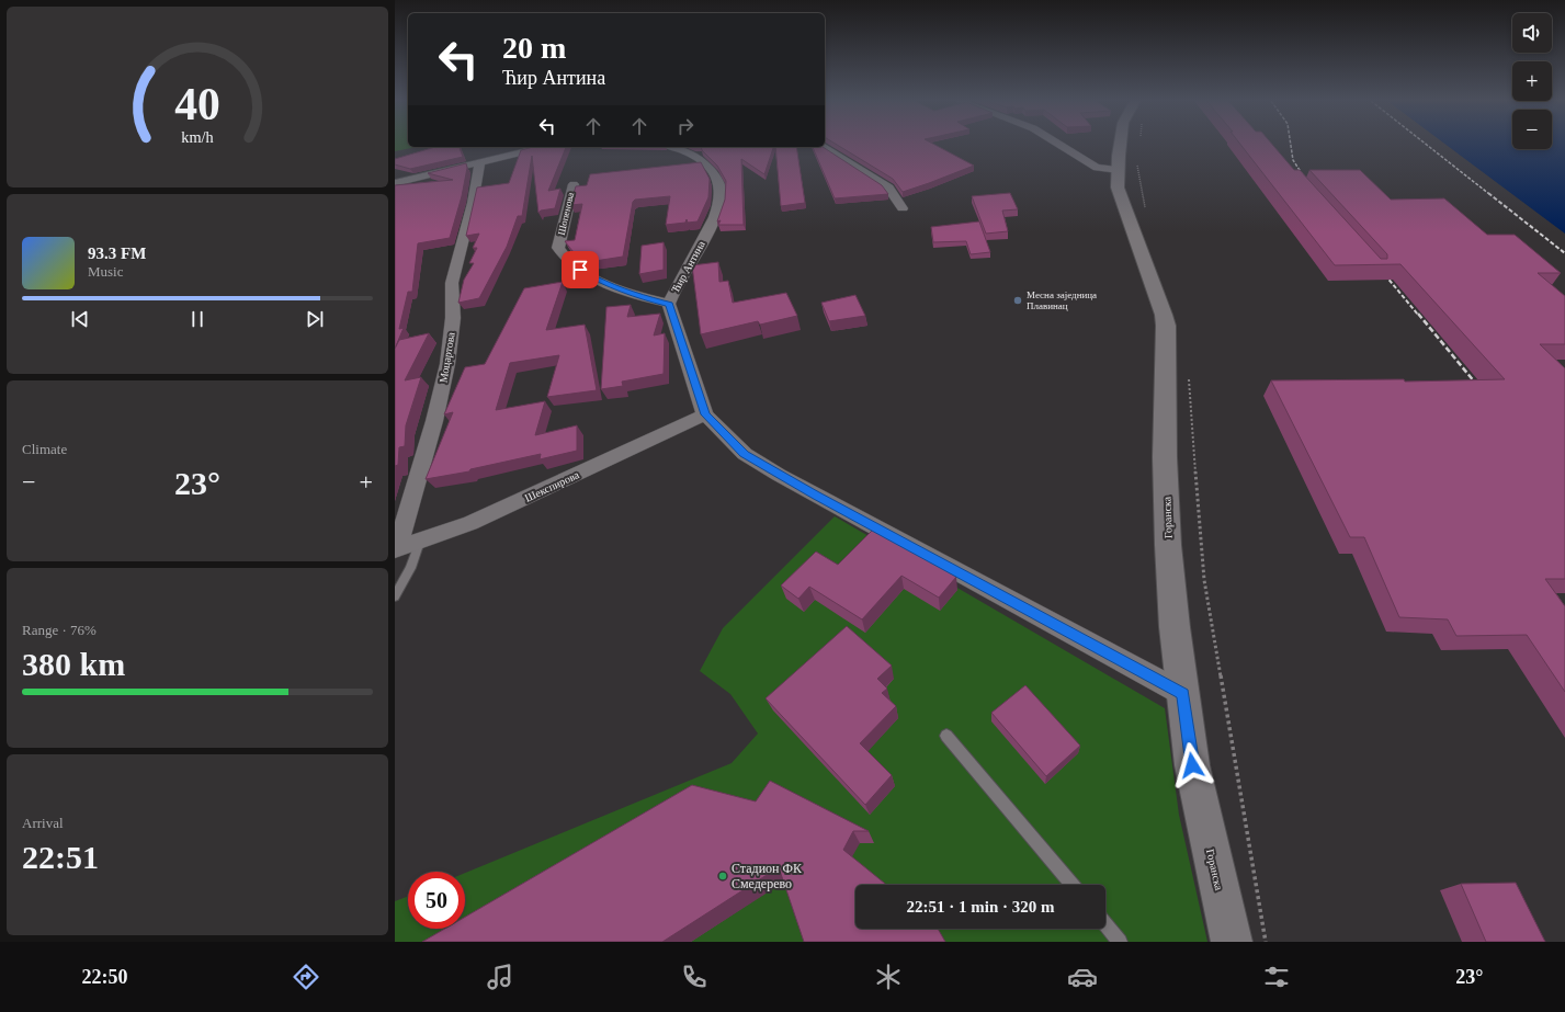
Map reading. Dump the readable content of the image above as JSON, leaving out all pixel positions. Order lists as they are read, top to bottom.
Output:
{
  "streets": {
    "main road": ["Горанска"],
    "street": [
      "Шопенова",
      "Ћир Антина",
      "Моцартова",
      "Шекспирова"
    ]
  },
  "crossings": [
    ["Шопенова", "Ћир Антина"],
    ["Ћир Антина", "Шекспирова"],
    ["Ћир Антина", "Горанска"],
    ["Моцартова", "Шекспирова"]
  ],
  "places": ["Месна заједница Плавинац", "Стадион ФК Смедерево"],
  "page": {
    "map_buttons": ["+", "−"],
    "turn": ["20 m", "Ћир Антина"],
    "song": ["93.3 FM", "Music"],
    "tile": [
      "Climate",
      ["Range · 76%", "380 km"],
      ["Arrival", "22:51"]
    ],
    "heat": ["−", "23°", "+"],
    "limit": "50",
    "trip": "22:51 · 1 min · 320 m",
    "tabs": ["22:50", "23°"],
    "gauge": ["40", "km/h"]
  }
}
